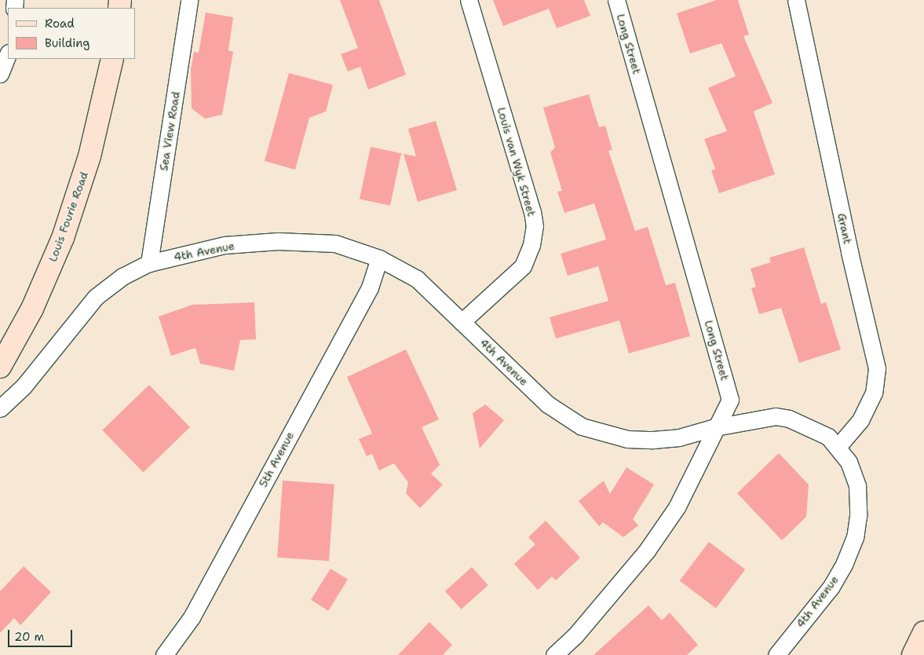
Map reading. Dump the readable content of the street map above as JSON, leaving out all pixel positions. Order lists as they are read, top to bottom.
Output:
{
  "streets": {
    "main road": ["Louis Fourie Road"],
    "street": [
      "Long Street",
      "Sea View Road",
      "Louis van Wyk Street",
      "Grant",
      "4th Avenue",
      "5th Avenue"
    ]
  },
  "crossings": [
    ["Long Street", "4th Avenue"],
    ["Sea View Road", "4th Avenue"],
    ["Louis van Wyk Street", "4th Avenue"],
    ["Grant", "4th Avenue"],
    ["4th Avenue", "5th Avenue"]
  ],
  "legend": ["Road", "Building"],
  "scale_bar": "20 m"
}
